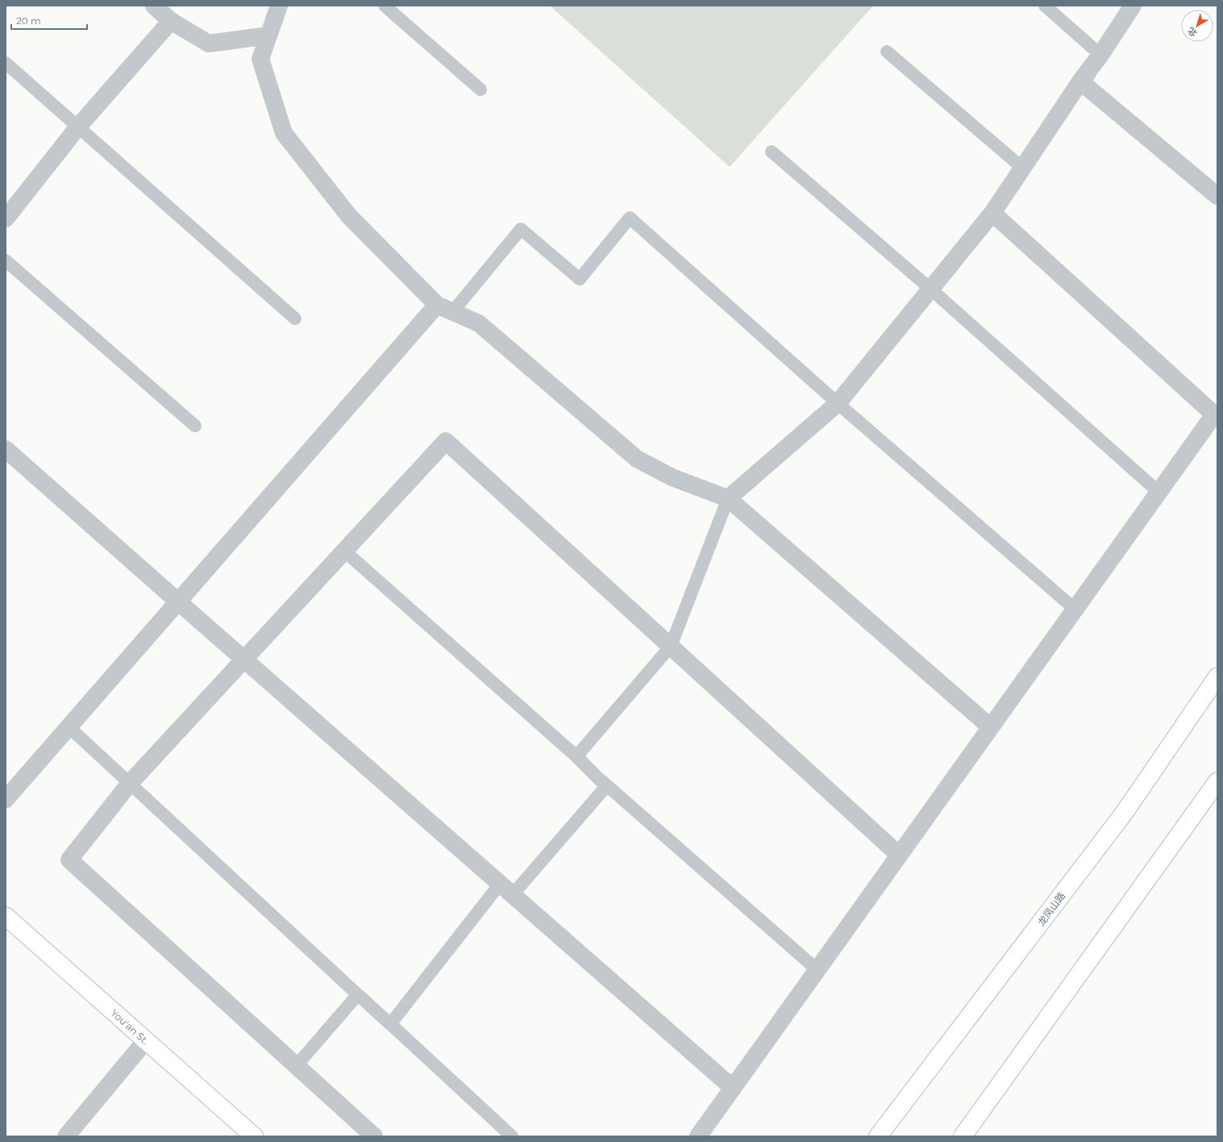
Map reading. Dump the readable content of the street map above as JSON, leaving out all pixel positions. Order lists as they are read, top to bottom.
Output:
{
  "streets": {
    "main road": ["龙凤山路", "You'an St."]
  },
  "scale_bar": "20 m",
  "north": "bottom left"
}
